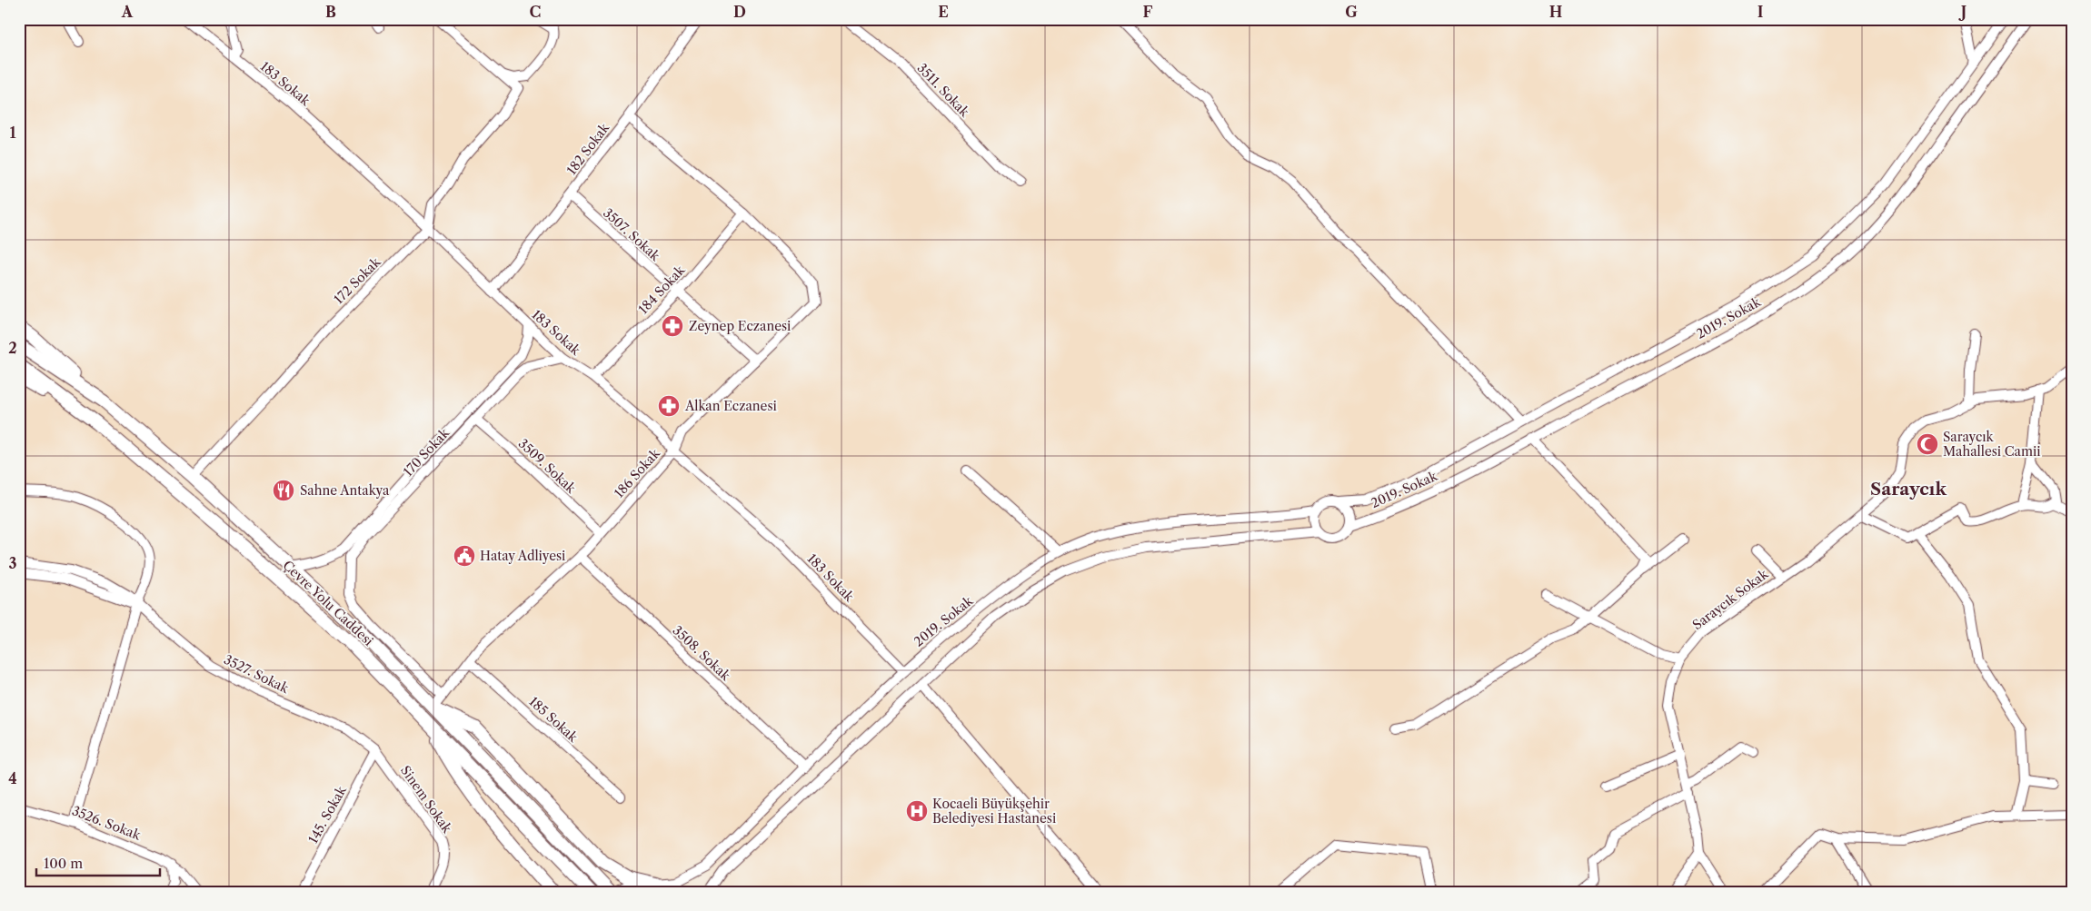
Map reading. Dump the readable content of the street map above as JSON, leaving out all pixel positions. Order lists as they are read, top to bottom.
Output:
{
  "streets": {
    "highway": ["Çevre Yolu Caddesi"],
    "street": [
      "183 Sokak",
      "3511. Sokak",
      "182 Sokak",
      "3507. Sokak",
      "172 Sokak",
      "184 Sokak",
      "2019. Sokak",
      "170 Sokak",
      "3509. Sokak",
      "186 Sokak",
      "Saraycık Sokak",
      "3508. Sokak",
      "3527. Sokak",
      "185 Sokak",
      "Sinem Sokak",
      "145. Sokak",
      "3526. Sokak"
    ]
  },
  "crossings": [
    ["183 Sokak", "182 Sokak"],
    ["183 Sokak", "172 Sokak"],
    ["183 Sokak", "184 Sokak"],
    ["183 Sokak", "2019. Sokak"],
    ["183 Sokak", "170 Sokak"],
    ["183 Sokak", "186 Sokak"],
    ["182 Sokak", "3507. Sokak"],
    ["182 Sokak", "186 Sokak"],
    ["3507. Sokak", "184 Sokak"],
    ["3507. Sokak", "186 Sokak"],
    ["172 Sokak", "Çevre Yolu Caddesi"],
    ["184 Sokak", "186 Sokak"],
    ["2019. Sokak", "3508. Sokak"],
    ["170 Sokak", "3509. Sokak"],
    ["170 Sokak", "186 Sokak"],
    ["170 Sokak", "Çevre Yolu Caddesi"],
    ["3509. Sokak", "186 Sokak"],
    ["186 Sokak", "Çevre Yolu Caddesi"],
    ["186 Sokak", "3508. Sokak"],
    ["186 Sokak", "185 Sokak"],
    ["3527. Sokak", "Sinem Sokak"],
    ["3527. Sokak", "145. Sokak"],
    ["Sinem Sokak", "145. Sokak"]
  ],
  "districts": ["Saraycık"],
  "places": {
    "pharmacy": ["Zeynep Eczanesi", "Alkan Eczanesi"],
    "mosque": ["Saraycık Mahallesi Camii"],
    "restaurant": ["Sahne Antakya"],
    "public building": ["Hatay Adliyesi"],
    "hospital": ["Kocaeli Büyükşehir Belediyesi Hastanesi"]
  },
  "scale_bar": "100 m",
  "grid": {
    "columns": [
      "A",
      "B",
      "C",
      "D",
      "E",
      "F",
      "G",
      "H",
      "I",
      "J"
    ],
    "rows": [
      "1",
      "2",
      "3",
      "4"
    ]
  }
}
